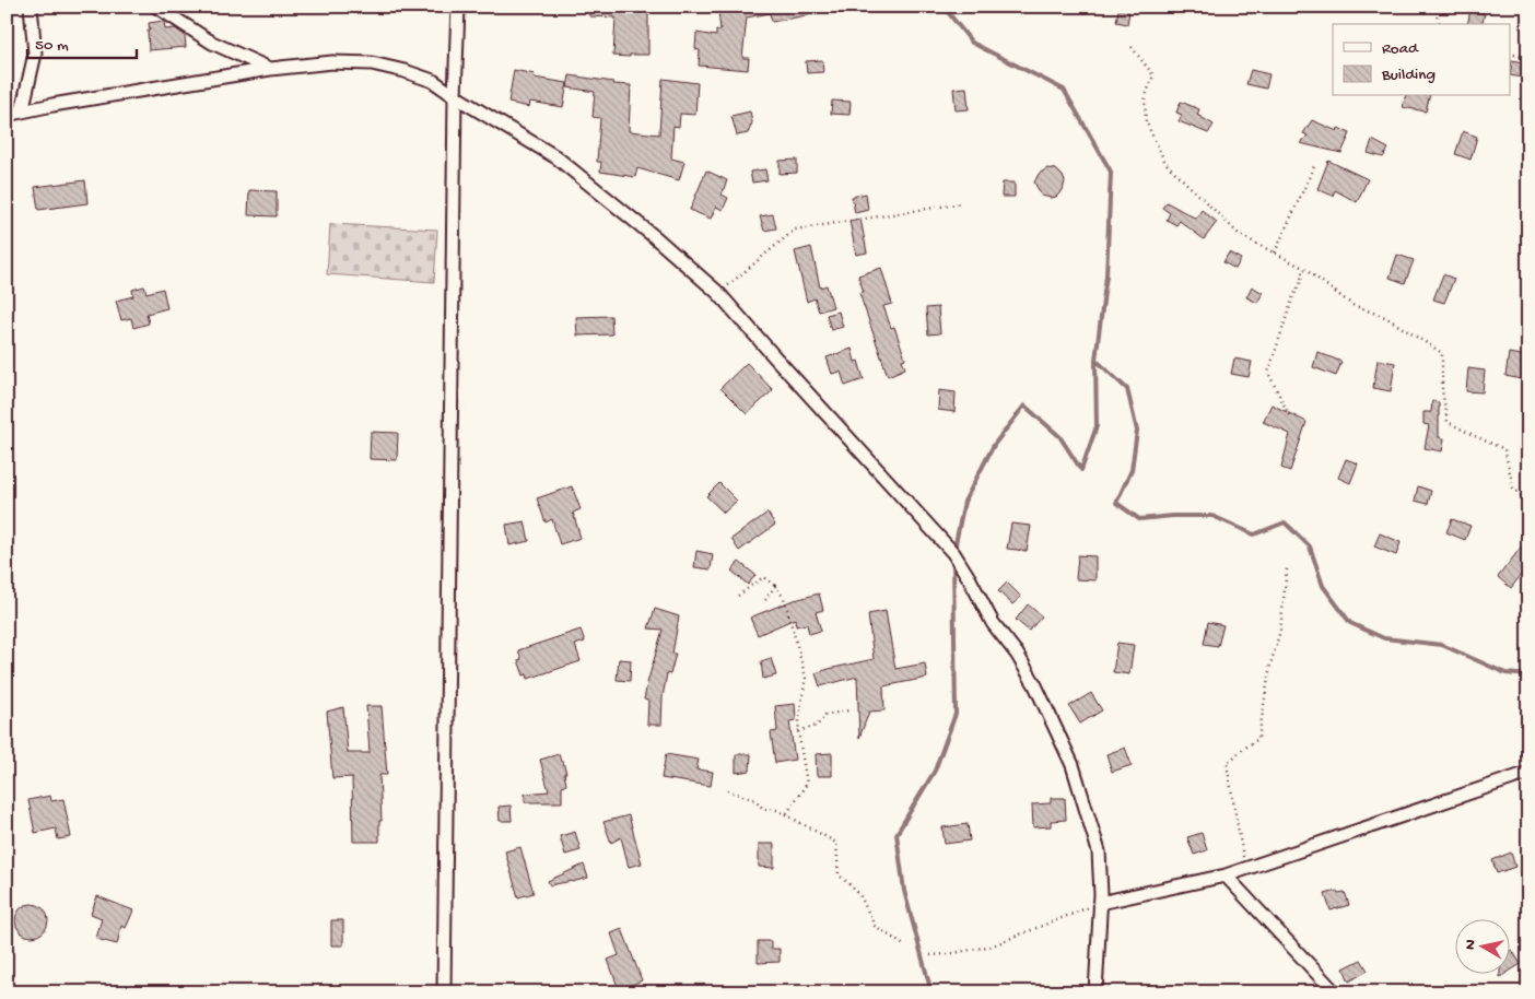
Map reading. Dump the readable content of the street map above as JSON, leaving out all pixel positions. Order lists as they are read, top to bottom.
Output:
{
  "legend": ["Road", "Building"],
  "scale_bar": "50 m",
  "north": "left"
}
